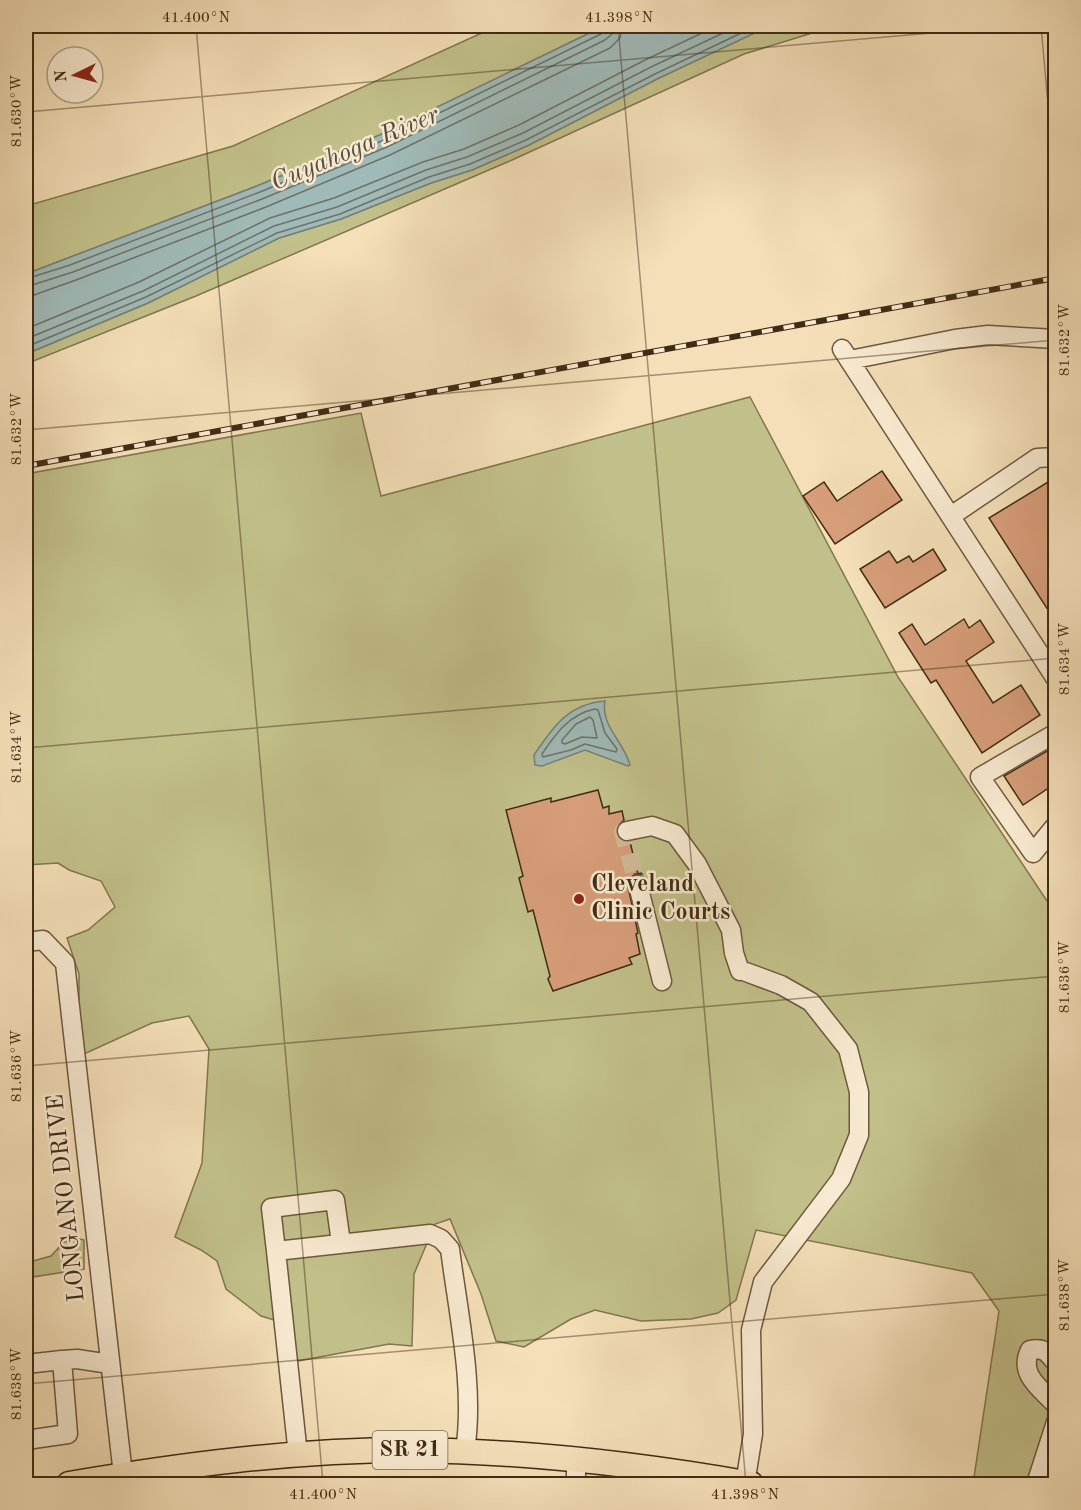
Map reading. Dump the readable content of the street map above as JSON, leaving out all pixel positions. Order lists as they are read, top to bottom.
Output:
{
  "streets": {
    "main road": ["SR 21"],
    "street": ["LONGANO DRIVE"]
  },
  "crossings": [
    ["LONGANO DRIVE", "SR 21"]
  ],
  "water": ["Cuyahoga River"],
  "places": ["Cleveland Clinic Courts"],
  "north": "left",
  "coordinates": [
    "41.400°N",
    "41.398°N",
    "81.630°W",
    "81.632°W",
    "81.634°W",
    "81.636°W",
    "81.638°W"
  ]
}
